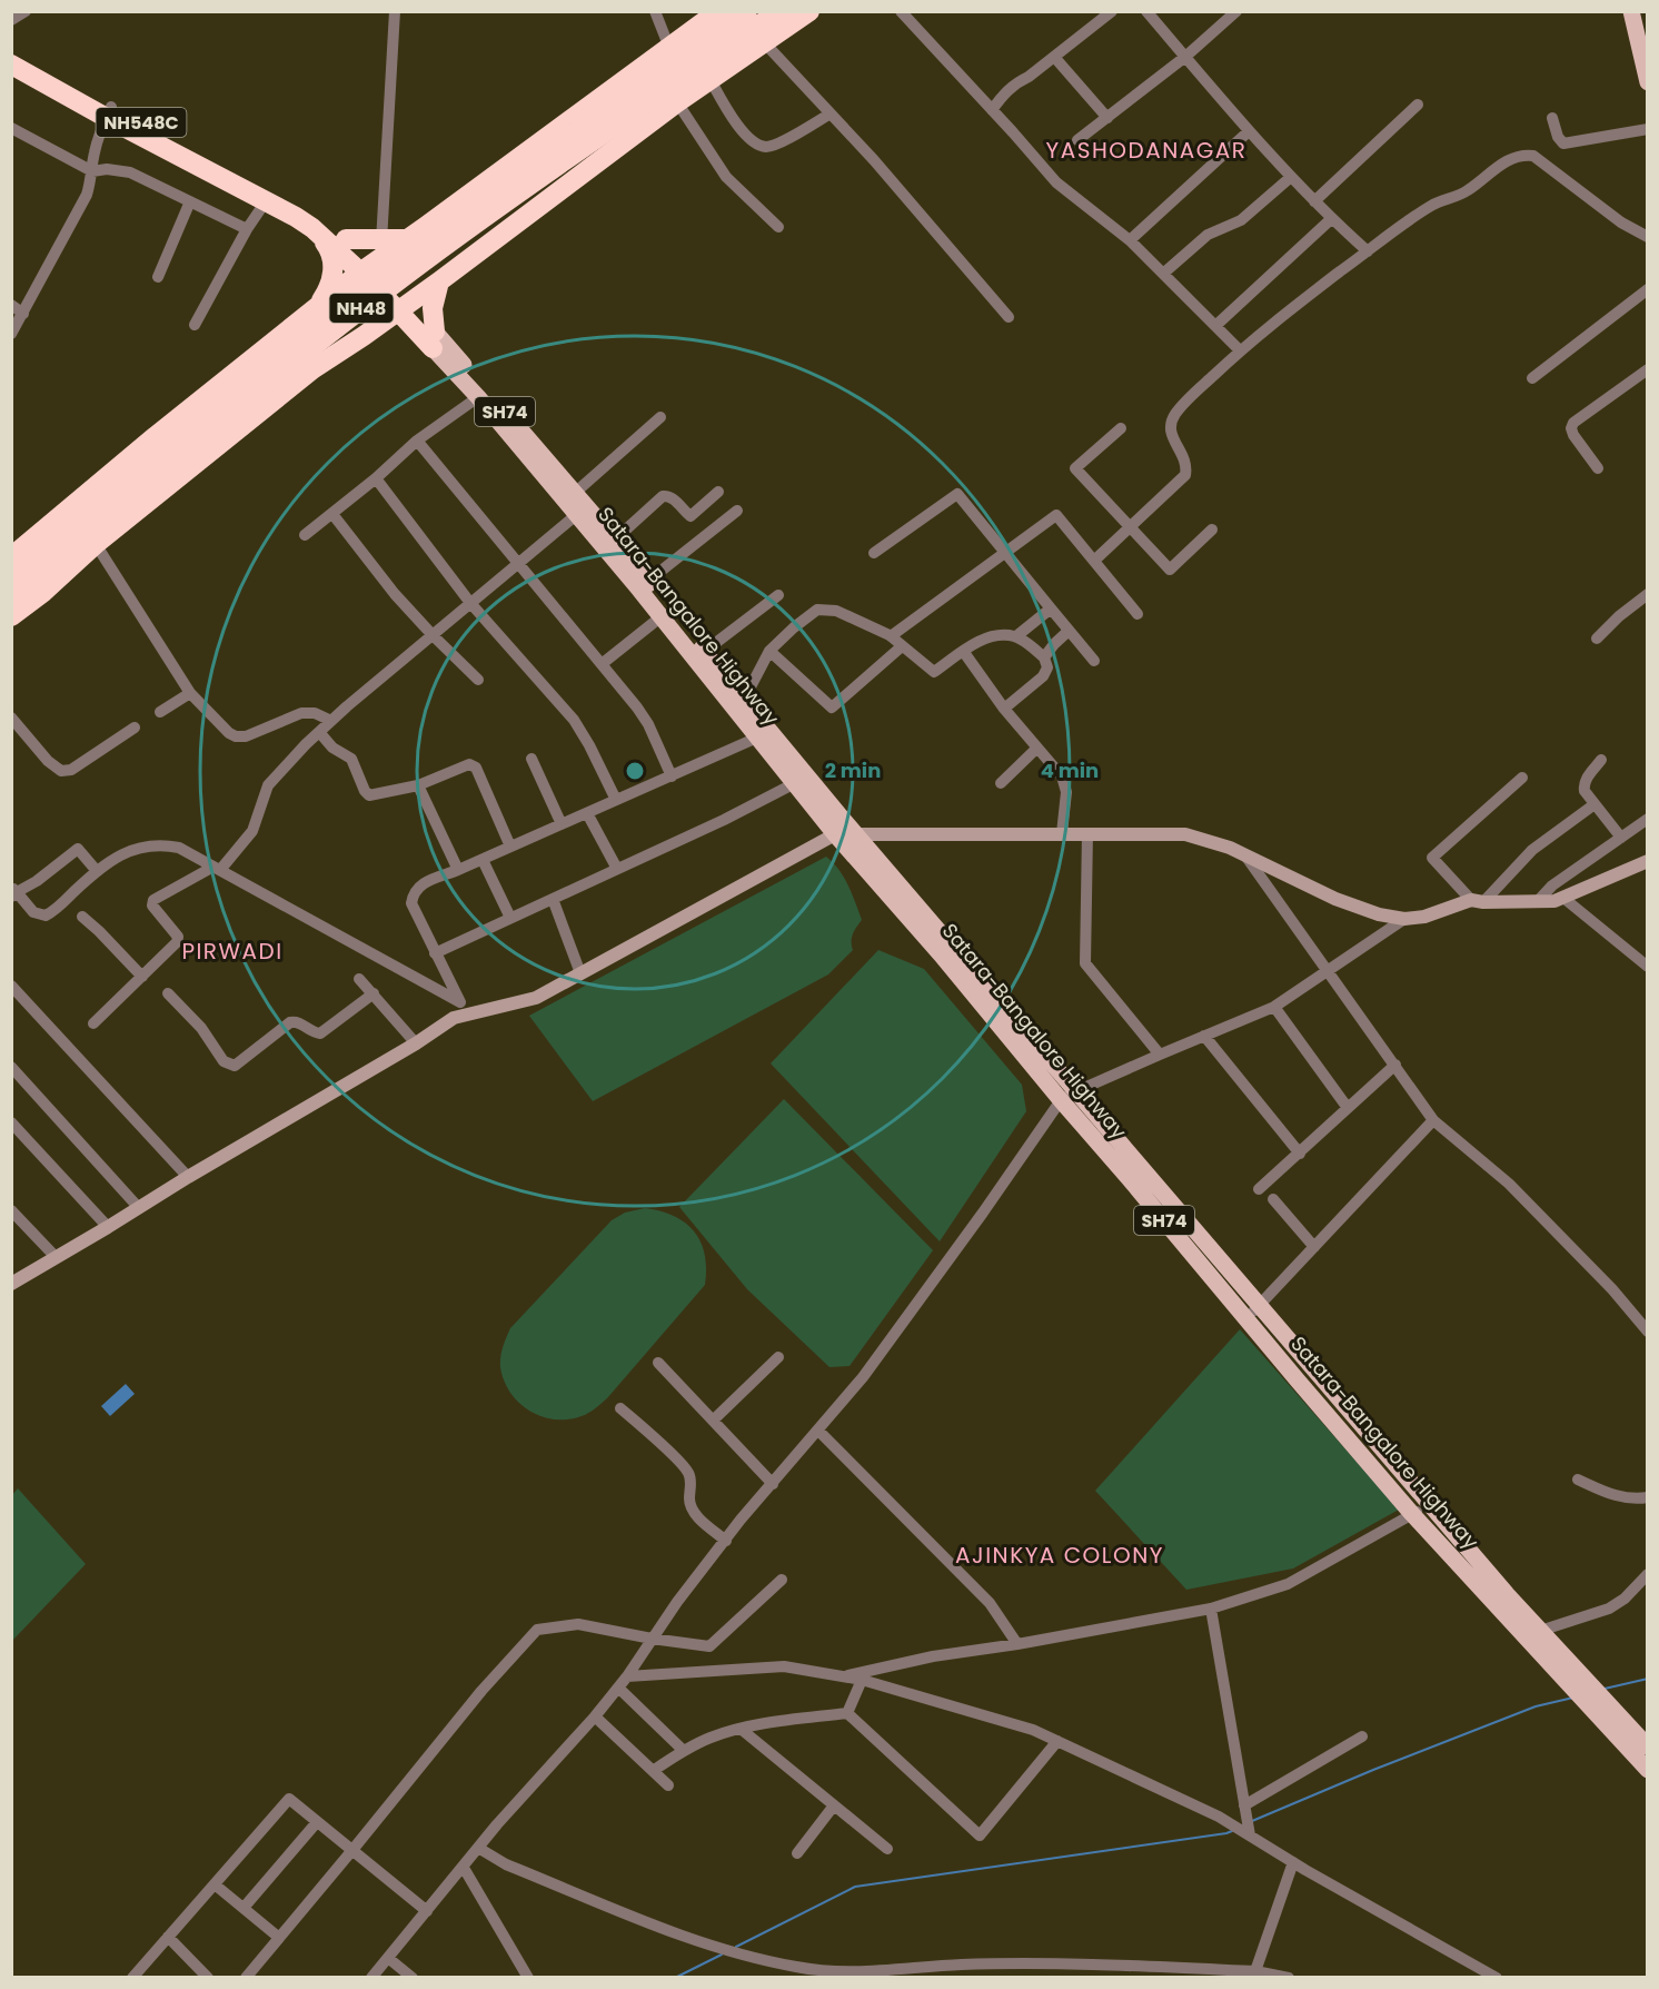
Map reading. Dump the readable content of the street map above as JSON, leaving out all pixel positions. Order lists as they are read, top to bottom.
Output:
{
  "streets": {
    "highway": [
      "NH548C",
      "NH48",
      "SH74",
      "Satara-Bangalore Highway"
    ]
  },
  "crossings": [
    ["NH548C", "Satara-Bangalore Highway"]
  ],
  "districts": ["YASHODANAGAR", "PIRWADI", "AJINKYA COLONY"],
  "rings": ["2 min", "4 min"]
}
